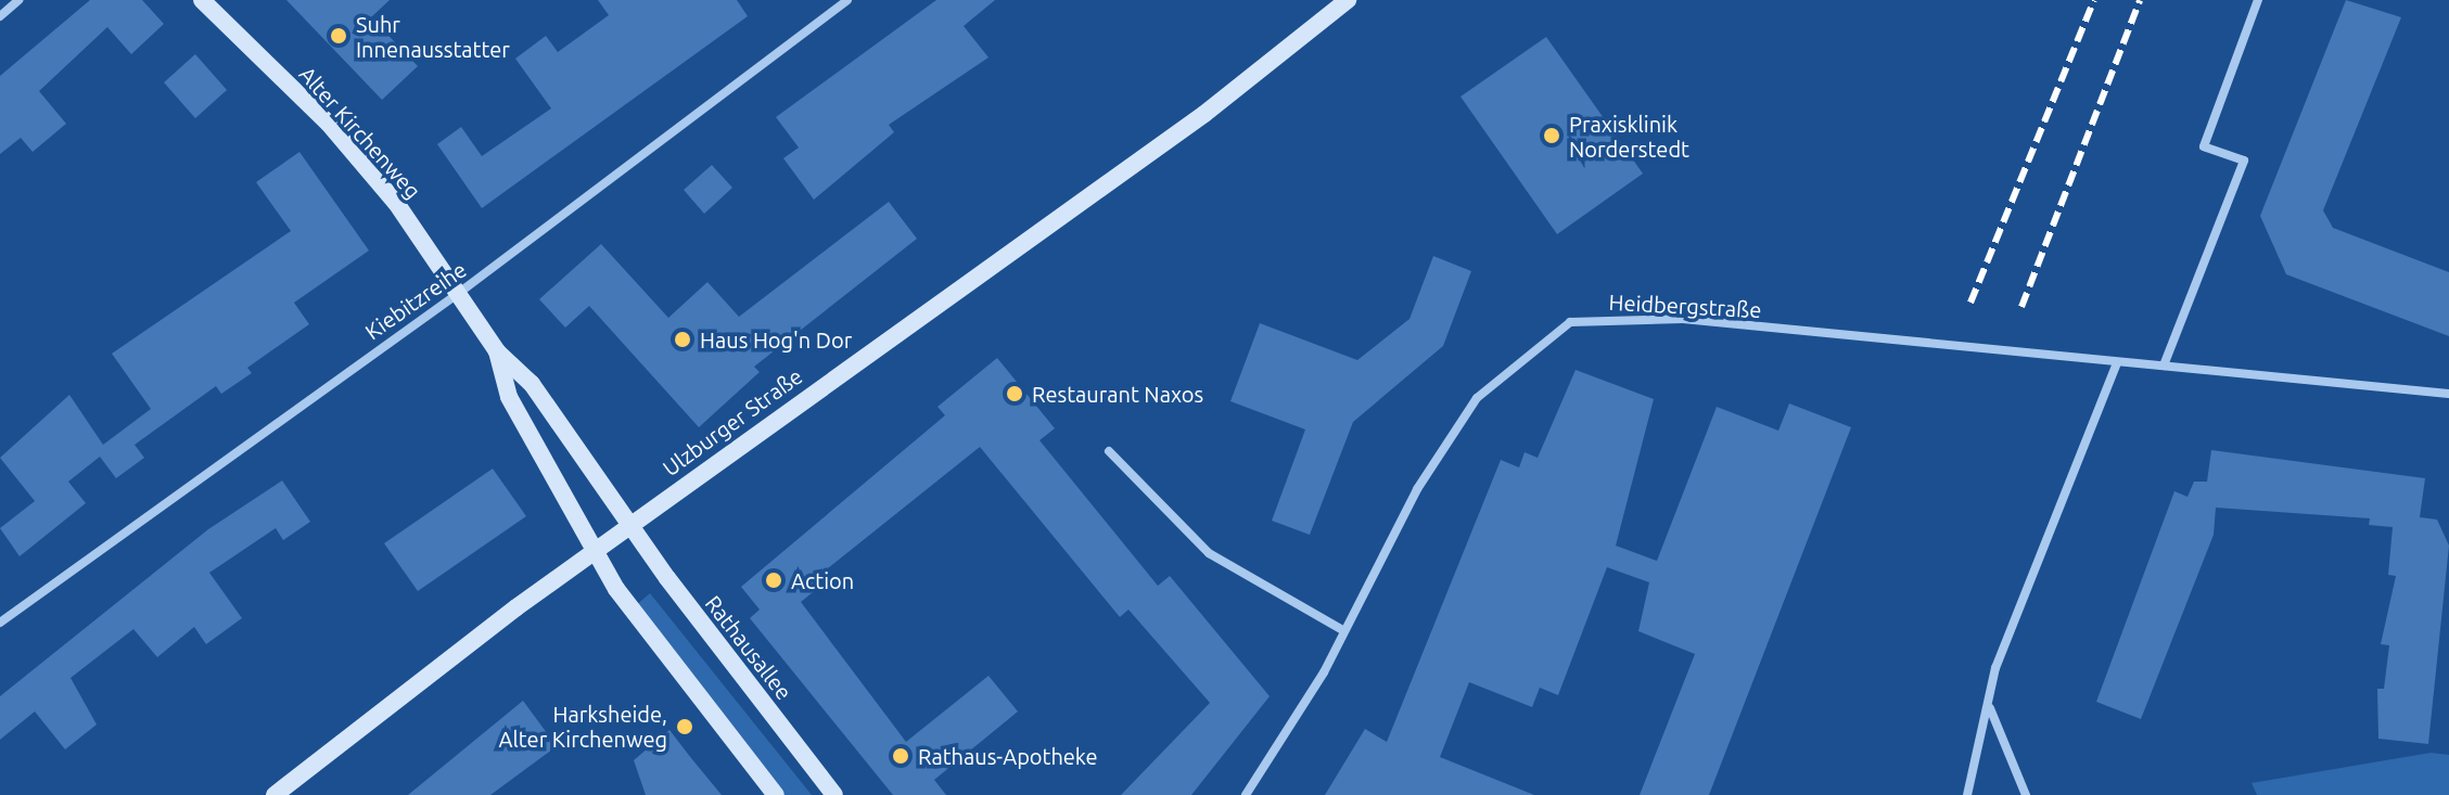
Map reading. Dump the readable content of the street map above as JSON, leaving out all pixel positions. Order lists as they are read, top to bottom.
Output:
{
  "streets": {
    "main road": ["Alter Kirchenweg", "Ulzburger Straße", "Rathausallee"],
    "street": ["Kiebitzreihe", "Heidbergstraße"]
  },
  "crossings": [
    ["Alter Kirchenweg", "Kiebitzreihe"],
    ["Alter Kirchenweg", "Ulzburger Straße"],
    ["Alter Kirchenweg", "Rathausallee"],
    ["Ulzburger Straße", "Rathausallee"]
  ],
  "places": [
    "Suhr Innenausstatter",
    "Praxisklinik Norderstedt",
    "Haus Hog'n Dor",
    "Restaurant Naxos",
    "Action",
    "Harksheide, Alter Kirchenweg",
    "Rathaus-Apotheke"
  ]
}
